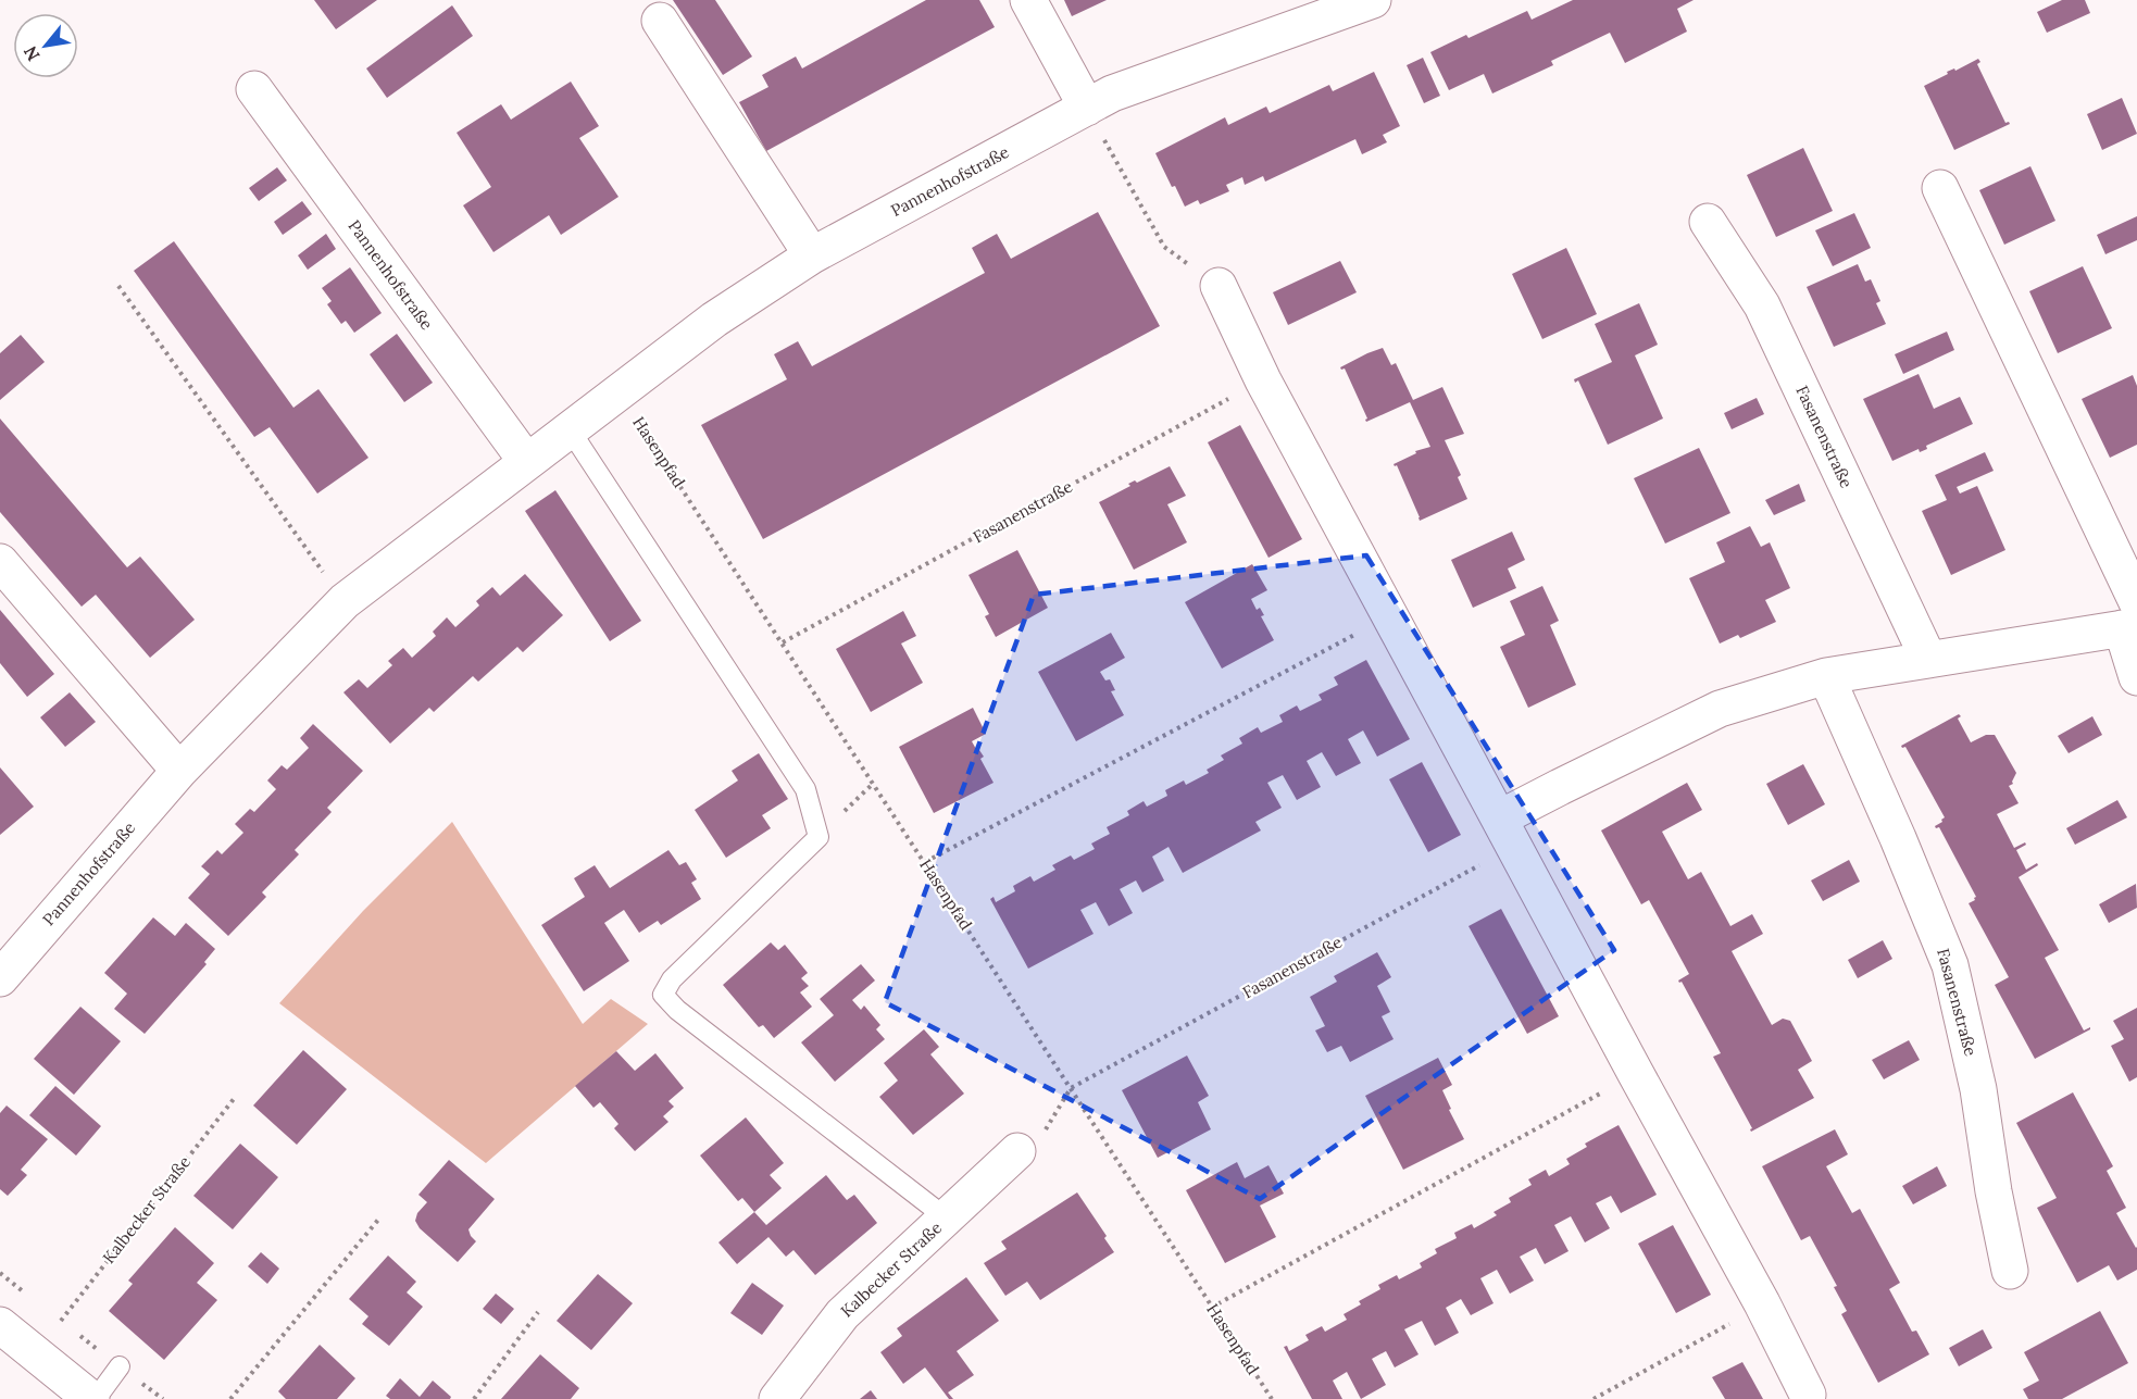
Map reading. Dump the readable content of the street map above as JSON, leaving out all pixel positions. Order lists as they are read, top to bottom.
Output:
{
  "streets": {
    "street": ["Pannenhofstraße", "Fasanenstraße", "Kalbecker Straße"],
    "path": ["Hasenpfad"]
  },
  "crossings": [
    ["Pannenhofstraße", "Hasenpfad"],
    ["Fasanenstraße", "Hasenpfad"]
  ],
  "north": "bottom left"
}
